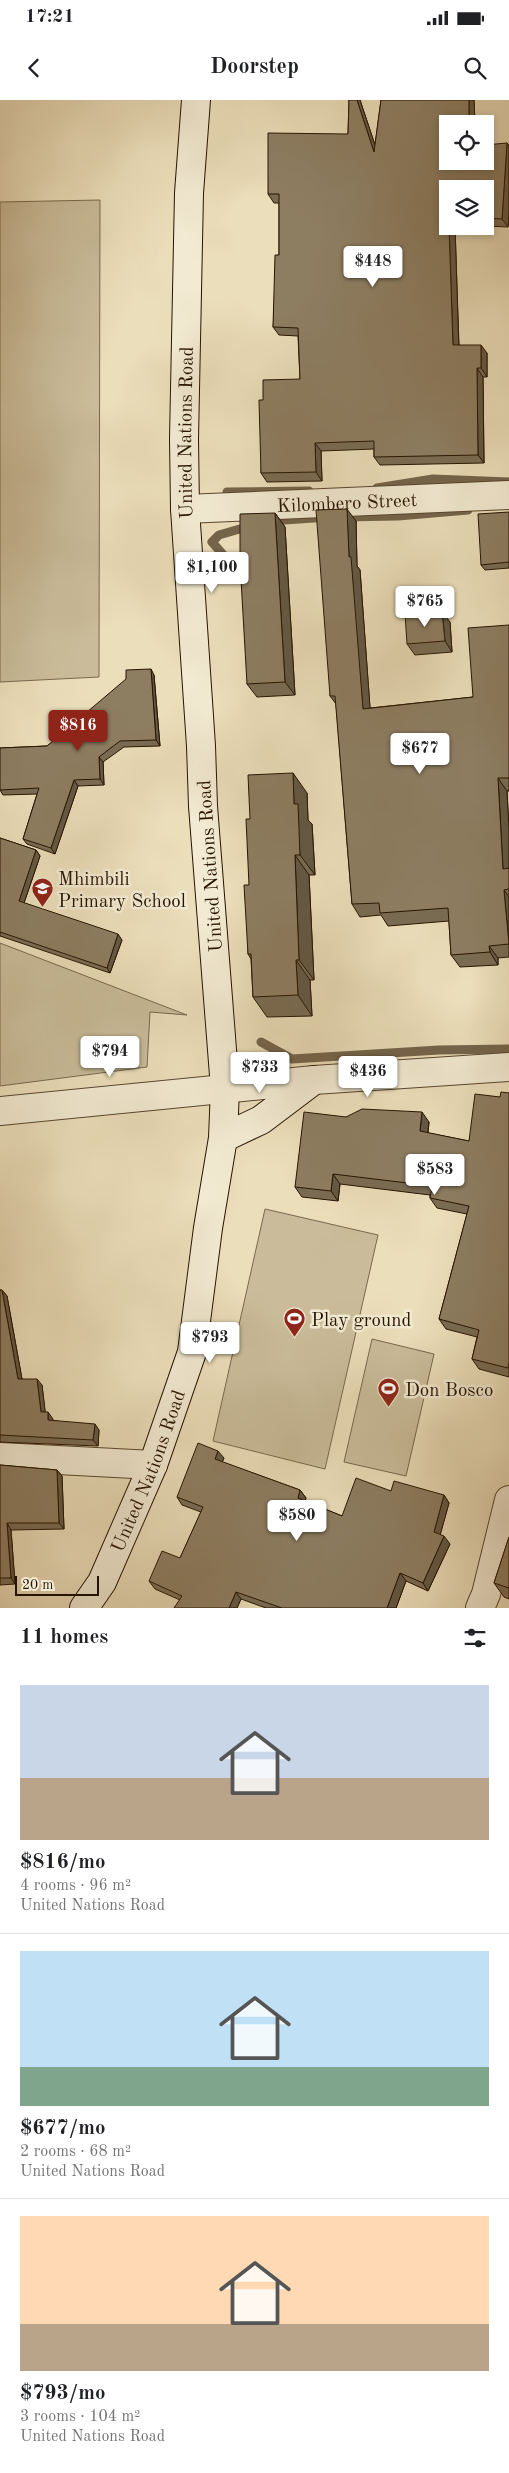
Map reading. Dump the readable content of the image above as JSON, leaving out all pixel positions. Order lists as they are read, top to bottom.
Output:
{
  "streets": {
    "street": ["United Nations Road", "Kilombero Street"]
  },
  "crossings": [
    ["United Nations Road", "Kilombero Street"]
  ],
  "places": {
    "school or university": ["Mhimbili Primary School"],
    "sports": ["Play ground", "Don Bosco"]
  },
  "scale_bar": "20 m",
  "page": {
    "status": "17:21",
    "header": "Doorstep",
    "price": [
      "$448",
      "$1,100",
      "$765",
      "$816",
      "$677",
      "$794",
      "$733",
      "$436",
      "$583",
      "$793",
      "$580"
    ],
    "scale": "20 m",
    "heading": "11 homes",
    "list": [
      {
        "name": "$816/mo",
        "note": "4 rooms · 96 m² · United Nations Road"
      },
      {
        "name": "$677/mo",
        "note": "2 rooms · 68 m² · United Nations Road"
      },
      {
        "name": "$793/mo",
        "note": "3 rooms · 104 m² · United Nations Road"
      }
    ]
  }
}
